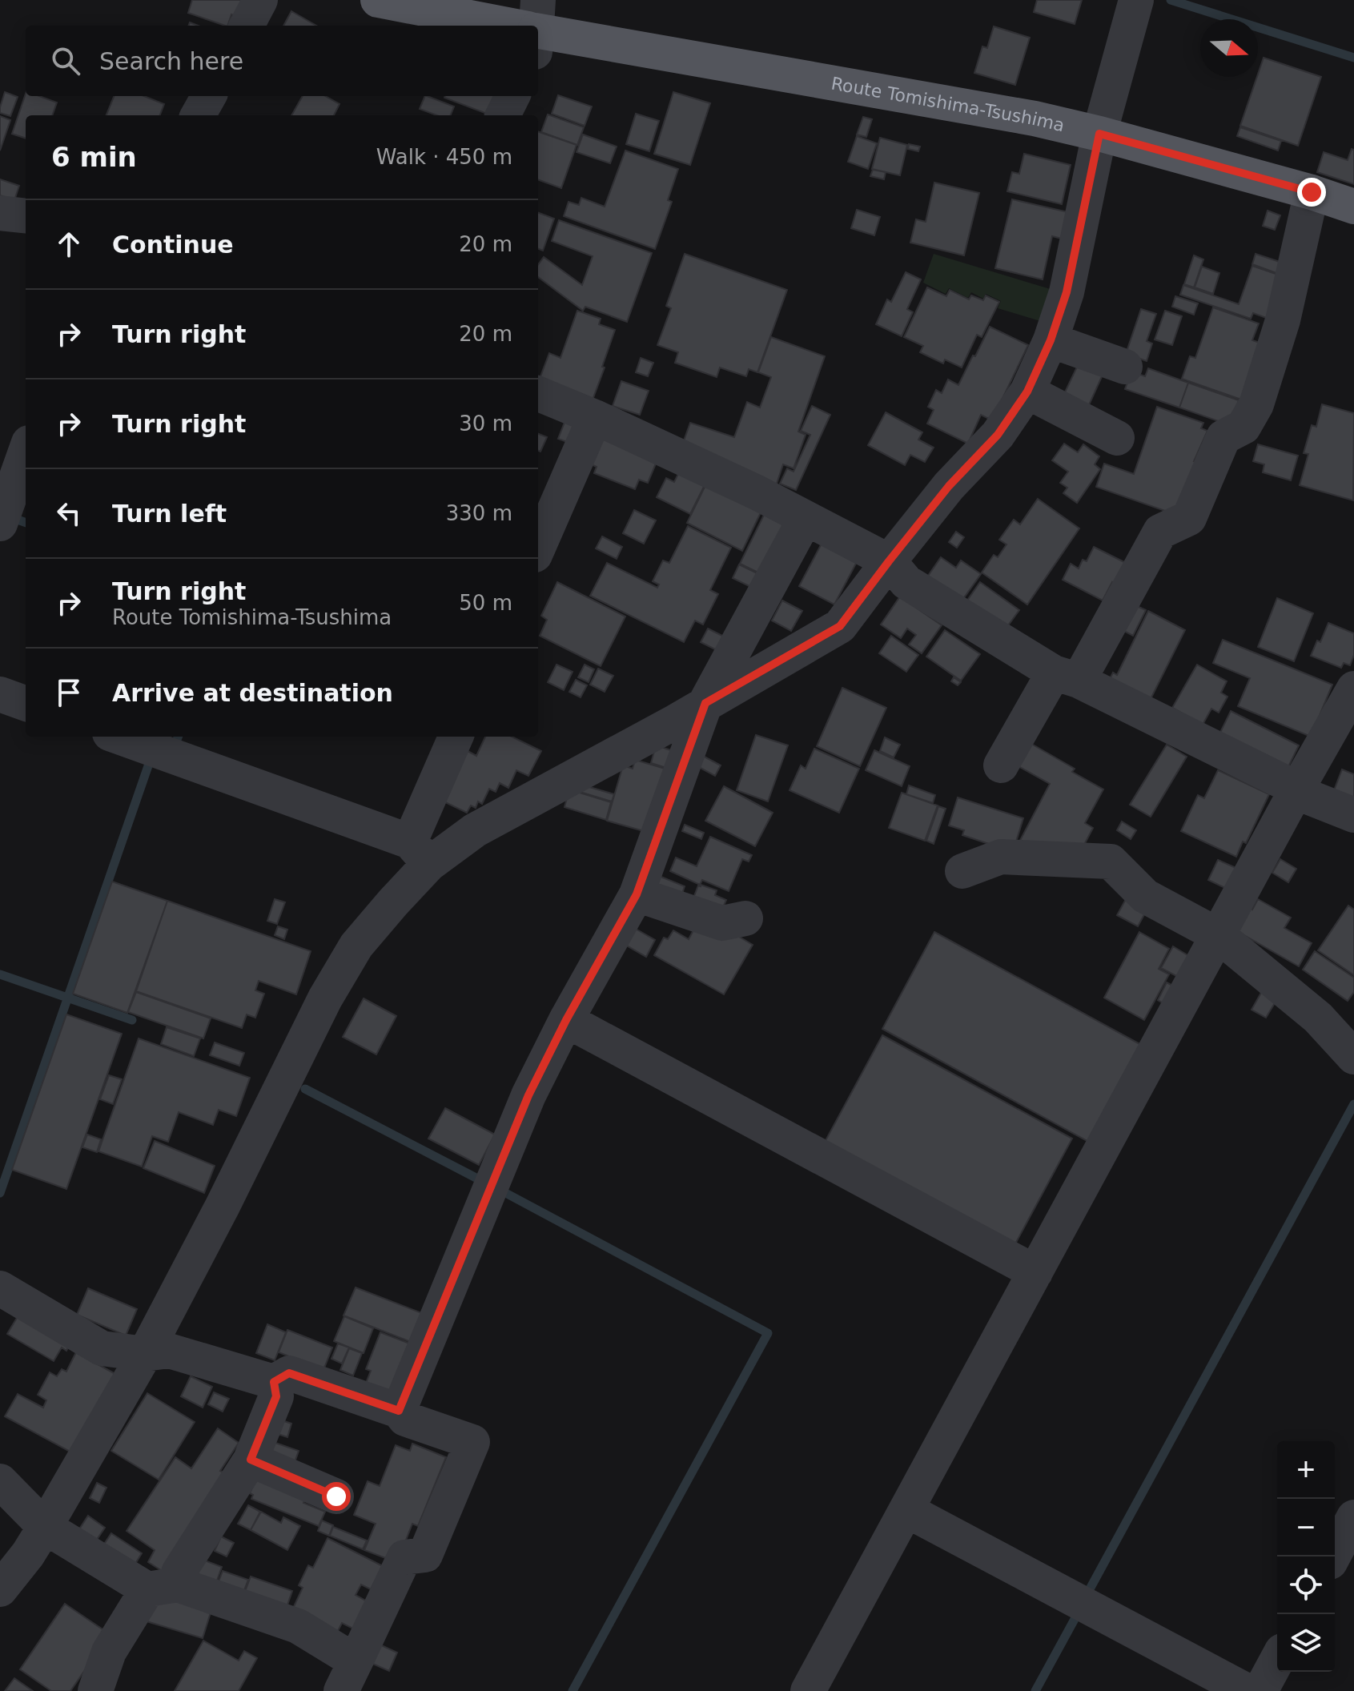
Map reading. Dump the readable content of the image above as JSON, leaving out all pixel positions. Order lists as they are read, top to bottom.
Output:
{
  "streets": {
    "main road": ["Route Tomishima-Tsushima"]
  },
  "north": "right",
  "page": {
    "search": "Search here",
    "heading": ["6 min", "Walk · 450 m"],
    "list": [
      ["Continue", "20 m"],
      ["Turn right", "20 m"],
      ["Turn right", "30 m"],
      ["Turn left", "330 m"],
      ["Turn right", "Route Tomishima-Tsushima", "50 m"],
      "Arrive at destination"
    ],
    "map_buttons": ["+", "−"]
  }
}
